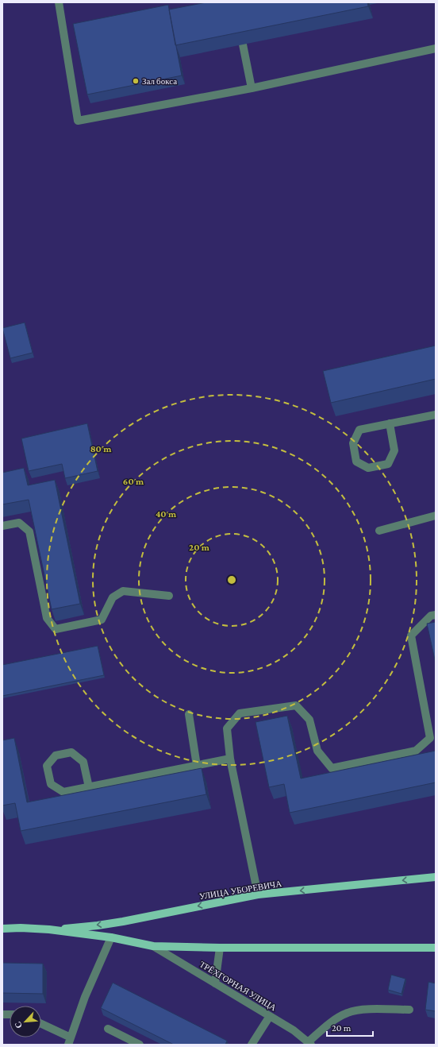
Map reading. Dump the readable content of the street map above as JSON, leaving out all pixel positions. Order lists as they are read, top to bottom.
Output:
{
  "streets": {
    "main road": ["УЛИЦА УБОРЕВИЧА"],
    "street": ["ТРЁХГОРНАЯ УЛИЦА"]
  },
  "places": ["Зал бокса"],
  "scale_bar": "20 m",
  "north": "bottom left",
  "rings": [
    "80 m",
    "60 m",
    "40 m",
    "20 m"
  ]
}
